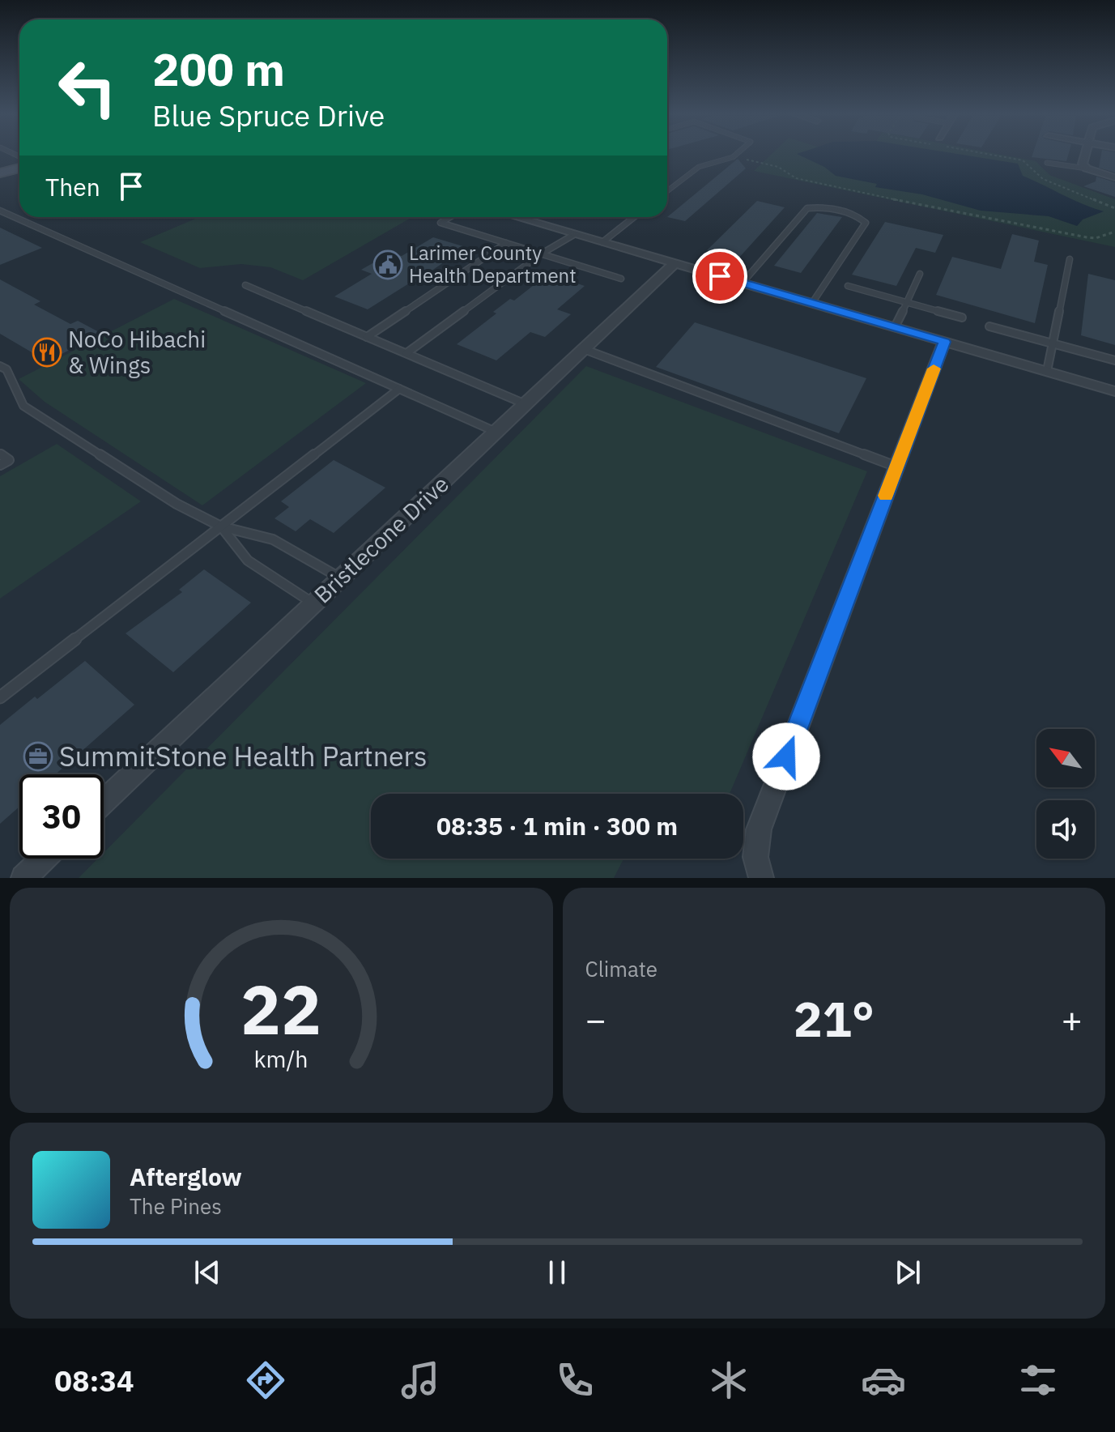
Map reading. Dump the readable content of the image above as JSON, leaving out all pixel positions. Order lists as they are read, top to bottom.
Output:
{
  "streets": {
    "street": ["Bristlecone Drive"]
  },
  "places": {
    "public building": ["Larimer County Health Department"],
    "restaurant": ["NoCo Hibachi & Wings"],
    "office": ["SummitStone Health Partners"]
  },
  "north": "top left",
  "page": {
    "turn": ["200 m", "Blue Spruce Drive"],
    "then": "Then",
    "limit": "30",
    "trip": "08:35 · 1 min · 300 m",
    "tile": "Climate",
    "heat": ["−", "21°", "+"],
    "song": ["Afterglow", "The Pines"],
    "tabs": "08:34",
    "gauge": ["22", "km/h"]
  }
}
